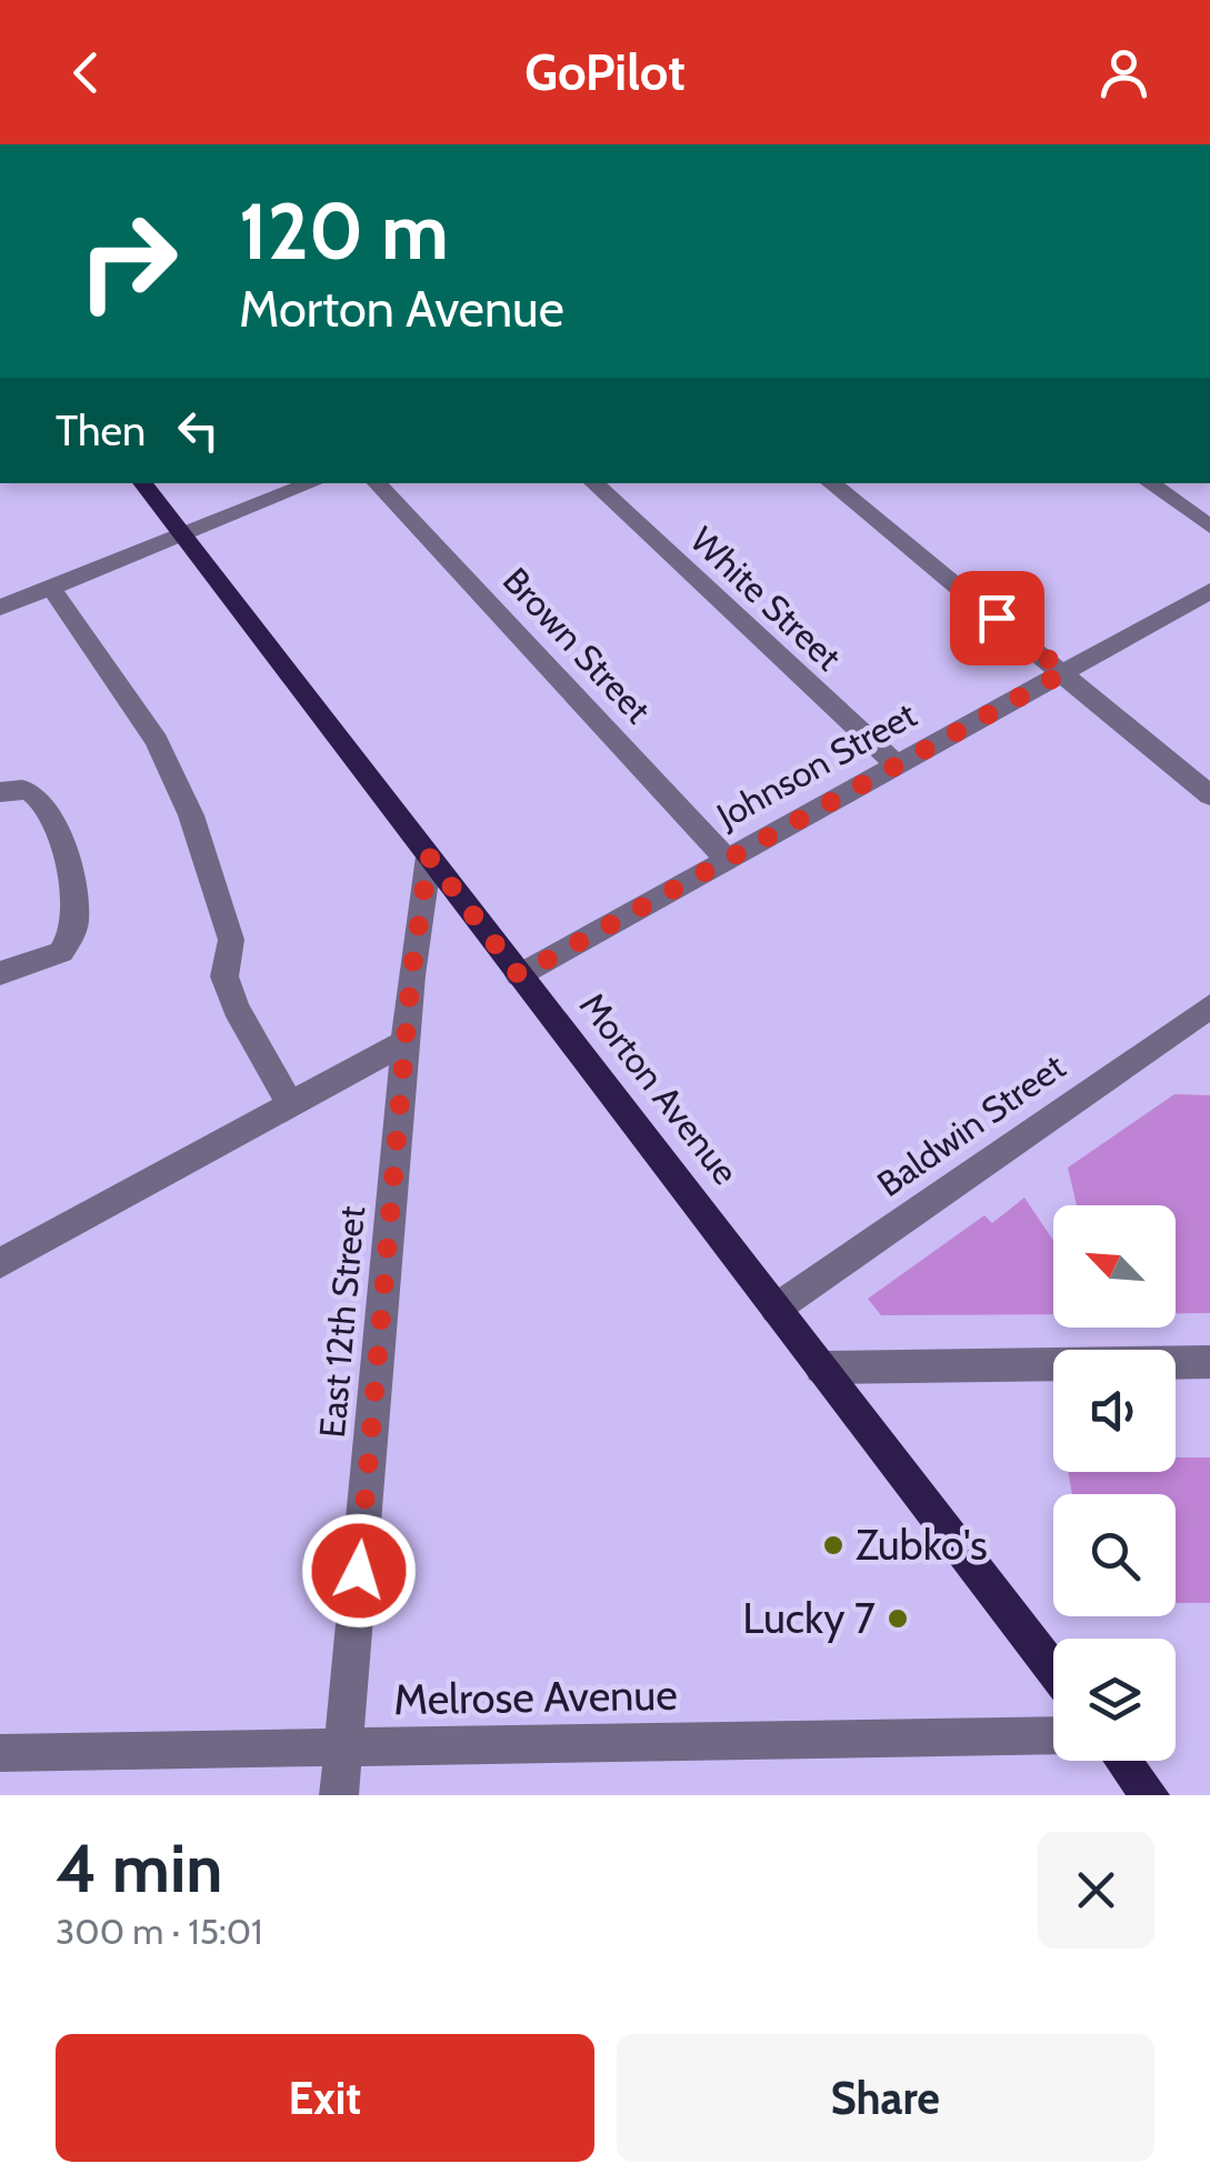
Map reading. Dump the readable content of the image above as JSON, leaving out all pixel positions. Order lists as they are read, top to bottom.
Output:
{
  "streets": {
    "main road": ["Morton Avenue"],
    "street": [
      "White Street",
      "Brown Street",
      "Johnson Street",
      "Baldwin Street",
      "East 12th Street",
      "Melrose Avenue"
    ]
  },
  "crossings": [
    ["White Street", "Johnson Street"],
    ["Brown Street", "Johnson Street"],
    ["Johnson Street", "Morton Avenue"],
    ["Morton Avenue", "Baldwin Street"],
    ["Morton Avenue", "East 12th Street"],
    ["East 12th Street", "Melrose Avenue"]
  ],
  "places": ["Zubko's", "Lucky 7"],
  "north": "top left",
  "page": {
    "header": "GoPilot",
    "turn": ["120 m", "Morton Avenue"],
    "then": "Then",
    "heading": ["4 min", "300 m · 15:01"],
    "buttons": ["Exit", "Share"]
  }
}
